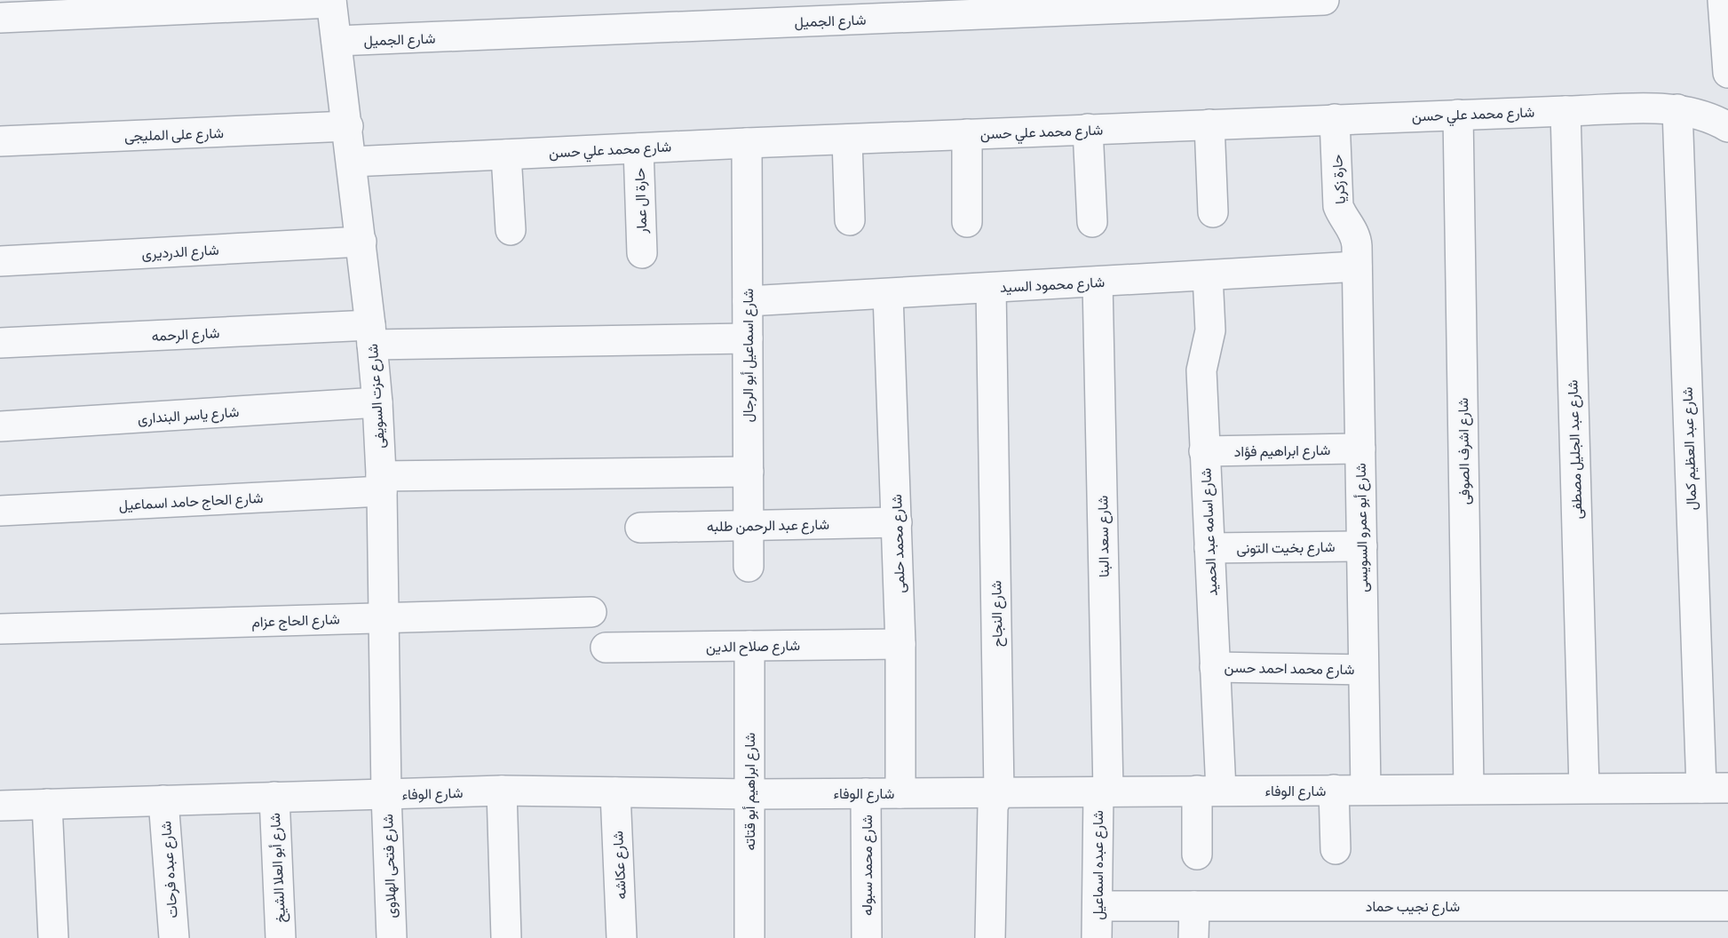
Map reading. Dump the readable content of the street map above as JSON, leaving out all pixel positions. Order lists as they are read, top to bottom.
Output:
{
  "streets": {
    "street": [
      "شارع الجميل",
      "شارع محمد علي حسن",
      "شارع على المليجى",
      "حارة زكريا",
      "حارة ال عمار",
      "شارع الدرديرى",
      "شارع محمود السيد",
      "شارع الرحمه",
      "شارع اسماعيل أبو الرجال",
      "شارع عزت السويفى",
      "شارع ياسر البندارى",
      "شارع عبد العظيم كمال",
      "شارع عبد الجليل مصطفى",
      "شارع ابراهيم فؤاد",
      "شارع اشرف الصوفى",
      "شارع الحاج حامد اسماعيل",
      "شارع عبد الرحمن طلبه",
      "شارع أبو عمرو السويسى",
      "شارع اسامه عبد الحميد",
      "شارع سعد البنا",
      "شارع محمد حلمى",
      "شارع بخيت التونى",
      "شارع النجاح",
      "شارع الحاج عزام",
      "شارع صلاح الدين",
      "شارع محمد احمد حسن",
      "شارع الوفاء",
      "شارع ابراهيم أبو قتاته",
      "شارع عكاشه",
      "شارع محمد سبوله",
      "شارع عبده اسماعيل",
      "شارع فتحى الهلاوى",
      "شارع أبو العلا الشيخ",
      "شارع عبده فرحات",
      "شارع نجيب حماد"
    ]
  },
  "crossings": [
    ["شارع الجميل", "شارع عزت السويفى"],
    ["شارع محمد علي حسن", "حارة زكريا"],
    ["شارع محمد علي حسن", "حارة ال عمار"],
    ["شارع محمد علي حسن", "شارع اسماعيل أبو الرجال"],
    ["شارع محمد علي حسن", "شارع عزت السويفى"],
    ["شارع محمد علي حسن", "شارع عبد العظيم كمال"],
    ["شارع محمد علي حسن", "شارع عبد الجليل مصطفى"],
    ["شارع محمد علي حسن", "شارع اشرف الصوفى"],
    ["شارع على المليجى", "شارع عزت السويفى"],
    ["حارة زكريا", "شارع محمود السيد"],
    ["حارة زكريا", "شارع أبو عمرو السويسى"],
    ["شارع الدرديرى", "شارع عزت السويفى"],
    ["شارع محمود السيد", "شارع اسماعيل أبو الرجال"],
    ["شارع محمود السيد", "شارع أبو عمرو السويسى"],
    ["شارع محمود السيد", "شارع اسامه عبد الحميد"],
    ["شارع محمود السيد", "شارع سعد البنا"],
    ["شارع محمود السيد", "شارع محمد حلمى"],
    ["شارع محمود السيد", "شارع النجاح"],
    ["شارع الرحمه", "شارع اسماعيل أبو الرجال"],
    ["شارع الرحمه", "شارع عزت السويفى"],
    ["شارع اسماعيل أبو الرجال", "شارع الحاج حامد اسماعيل"],
    ["شارع اسماعيل أبو الرجال", "شارع عبد الرحمن طلبه"],
    ["شارع عزت السويفى", "شارع ياسر البندارى"],
    ["شارع عزت السويفى", "شارع الحاج حامد اسماعيل"],
    ["شارع عزت السويفى", "شارع الحاج عزام"],
    ["شارع عزت السويفى", "شارع الوفاء"],
    ["شارع عزت السويفى", "شارع فتحى الهلاوى"],
    ["شارع عبد العظيم كمال", "شارع الوفاء"],
    ["شارع عبد الجليل مصطفى", "شارع الوفاء"],
    ["شارع ابراهيم فؤاد", "شارع أبو عمرو السويسى"],
    ["شارع ابراهيم فؤاد", "شارع اسامه عبد الحميد"],
    ["شارع اشرف الصوفى", "شارع الوفاء"],
    ["شارع عبد الرحمن طلبه", "شارع محمد حلمى"],
    ["شارع أبو عمرو السويسى", "شارع بخيت التونى"],
    ["شارع أبو عمرو السويسى", "شارع محمد احمد حسن"],
    ["شارع أبو عمرو السويسى", "شارع الوفاء"],
    ["شارع اسامه عبد الحميد", "شارع بخيت التونى"],
    ["شارع اسامه عبد الحميد", "شارع محمد احمد حسن"],
    ["شارع اسامه عبد الحميد", "شارع الوفاء"],
    ["شارع سعد البنا", "شارع الوفاء"],
    ["شارع سعد البنا", "شارع عبده اسماعيل"],
    ["شارع محمد حلمى", "شارع صلاح الدين"],
    ["شارع محمد حلمى", "شارع الوفاء"],
    ["شارع النجاح", "شارع الوفاء"],
    ["شارع صلاح الدين", "شارع ابراهيم أبو قتاته"],
    ["شارع الوفاء", "شارع ابراهيم أبو قتاته"],
    ["شارع الوفاء", "شارع عكاشه"],
    ["شارع الوفاء", "شارع محمد سبوله"],
    ["شارع الوفاء", "شارع عبده اسماعيل"],
    ["شارع الوفاء", "شارع فتحى الهلاوى"],
    ["شارع الوفاء", "شارع أبو العلا الشيخ"],
    ["شارع الوفاء", "شارع عبده فرحات"],
    ["شارع عبده اسماعيل", "شارع نجيب حماد"]
  ]
}
